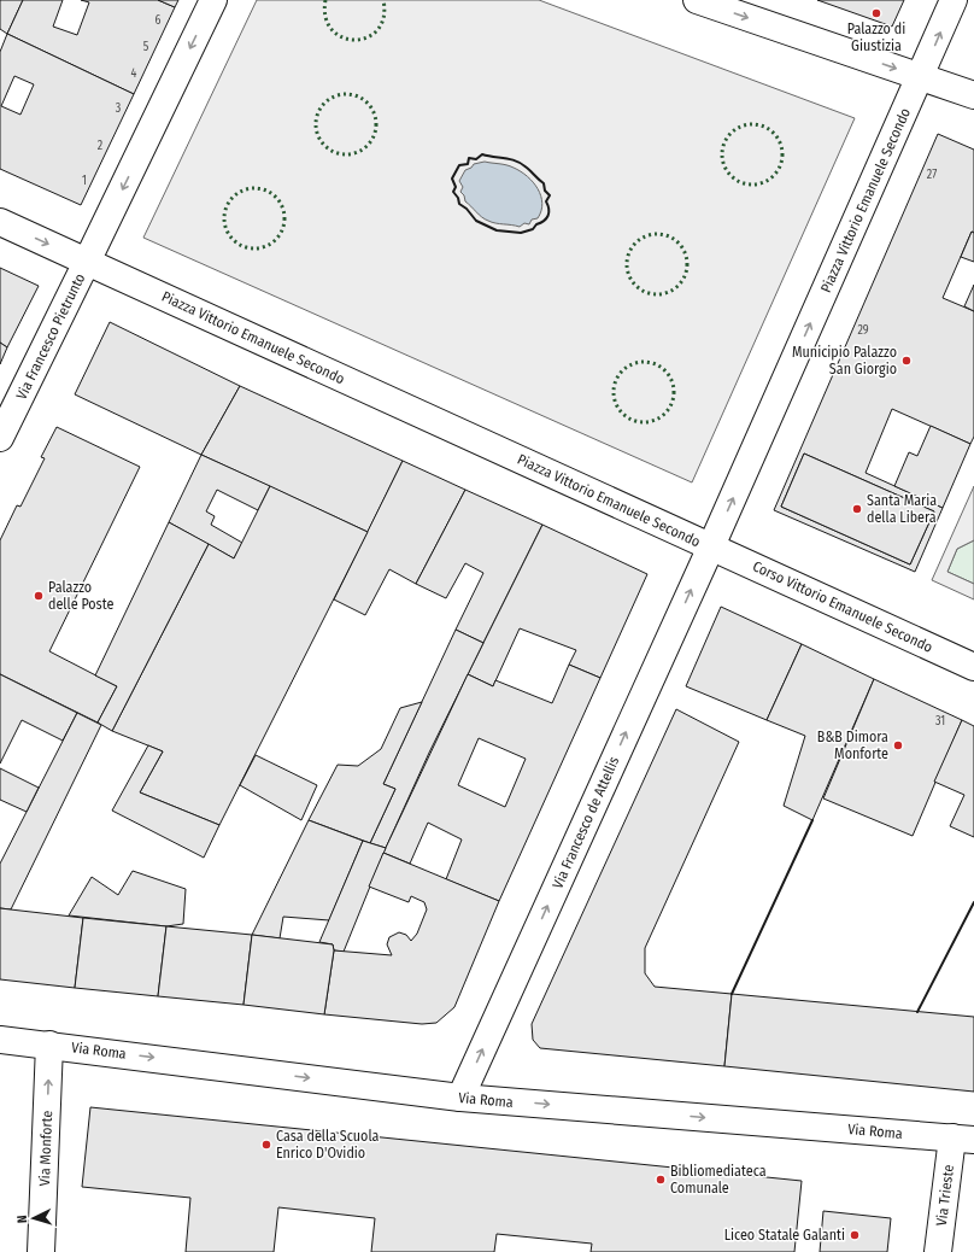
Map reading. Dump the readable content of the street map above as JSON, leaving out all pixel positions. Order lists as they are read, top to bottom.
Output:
{
  "streets": {
    "street": [
      "Piazza Vittorio Emanuele Secondo",
      "Via Francesco Pietrunto",
      "Corso Vittorio Emanuele Secondo",
      "Via Francesco de Attellis",
      "Via Roma",
      "Via Monforte",
      "Via Trieste"
    ]
  },
  "crossings": [
    ["Piazza Vittorio Emanuele Secondo", "Via Francesco Pietrunto"],
    ["Piazza Vittorio Emanuele Secondo", "Corso Vittorio Emanuele Secondo"],
    ["Piazza Vittorio Emanuele Secondo", "Via Francesco de Attellis"],
    ["Corso Vittorio Emanuele Secondo", "Via Francesco de Attellis"],
    ["Via Francesco de Attellis", "Via Roma"],
    ["Via Roma", "Via Monforte"],
    ["Via Roma", "Via Trieste"]
  ],
  "one_way": [
    "Piazza Vittorio Emanuele Secondo",
    "Via Francesco de Attellis",
    "Via Roma",
    "Via Monforte"
  ],
  "places": [
    "Palazzo di Giustizia",
    "Municipio Palazzo San Giorgio",
    "Santa Maria della Libera",
    "Palazzo delle Poste",
    "B&B Dimora Monforte",
    "Casa della Scuola Enrico D'Ovidio",
    "Bibliomediateca Comunale",
    "Liceo Statale Galanti"
  ],
  "house_numbers": [
    "6",
    "5",
    "4",
    "3",
    "2",
    "27",
    "1",
    "29",
    "31"
  ],
  "north": "left"
}
